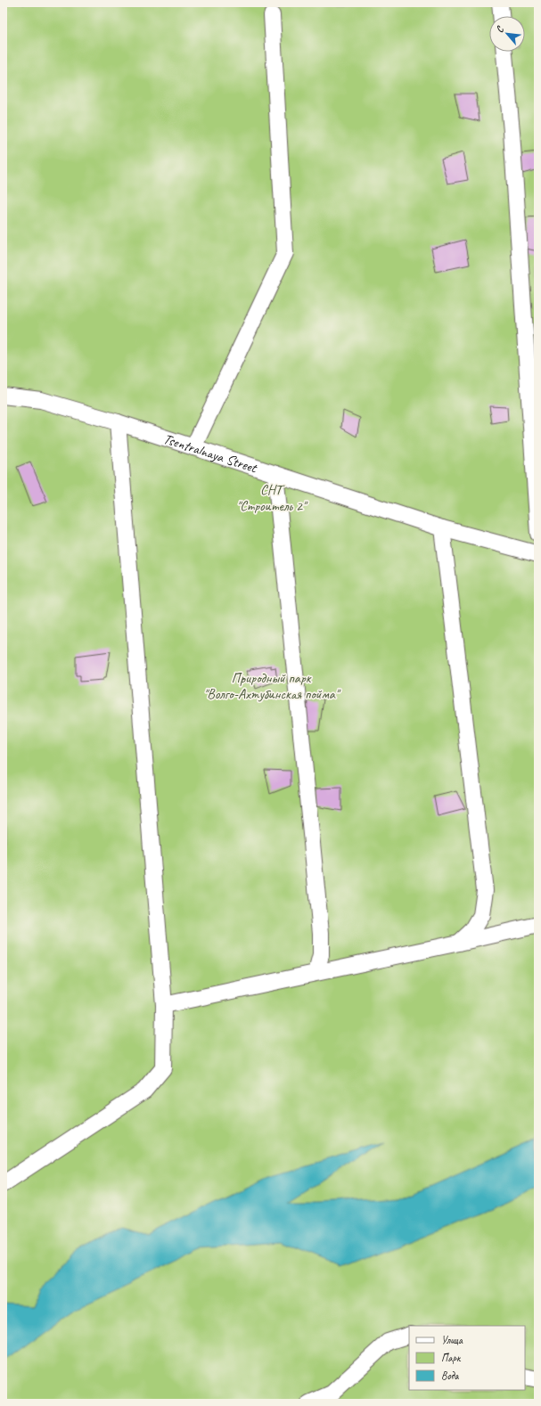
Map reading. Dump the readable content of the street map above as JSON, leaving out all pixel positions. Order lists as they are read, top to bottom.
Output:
{
  "streets": {
    "street": ["Tsentralnaya Street"]
  },
  "parks": ["СНТ \"Строитель 2\"", "Природный парк \"Волго-Ахтубинская пойма\""],
  "legend": ["Улица", "Парк", "Вода"],
  "north": "top left"
}
